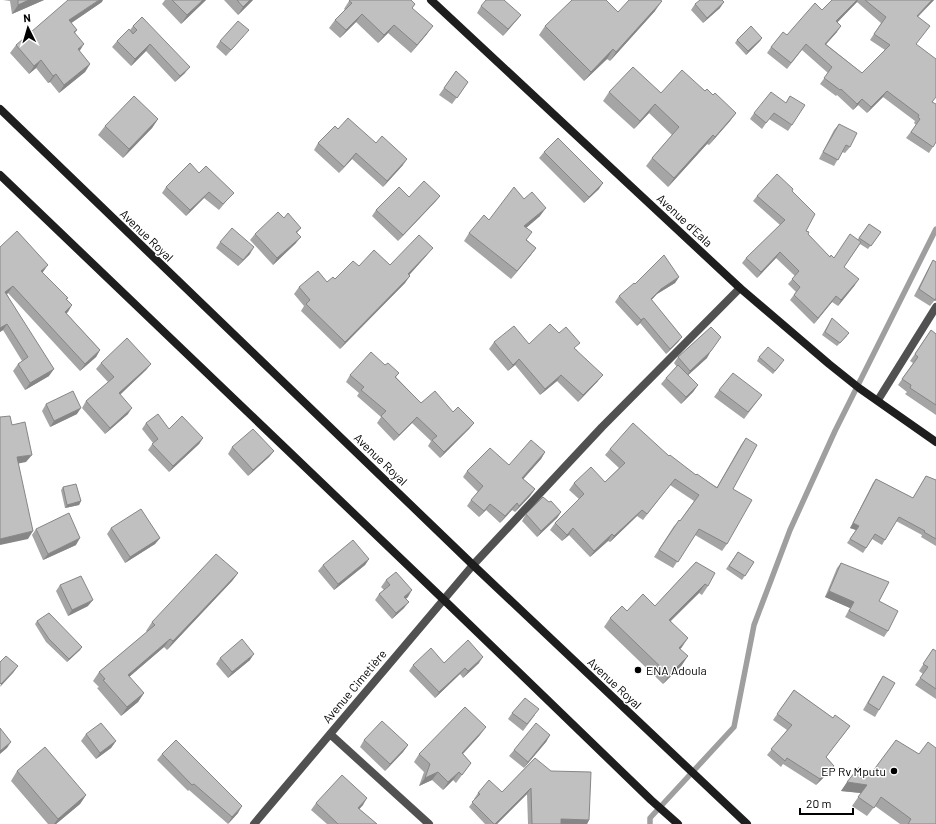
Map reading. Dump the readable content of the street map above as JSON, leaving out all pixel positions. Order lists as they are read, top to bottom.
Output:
{
  "streets": {
    "street": ["Avenue d'Eala", "Avenue Royal", "Avenue Cimetière"]
  },
  "crossings": [
    ["Avenue d'Eala", "Avenue Cimetière"],
    ["Avenue Royal", "Avenue Cimetière"]
  ],
  "places": ["ENA Adoula", "EP Rv Mputu"],
  "scale_bar": "20 m",
  "north": "top"
}
